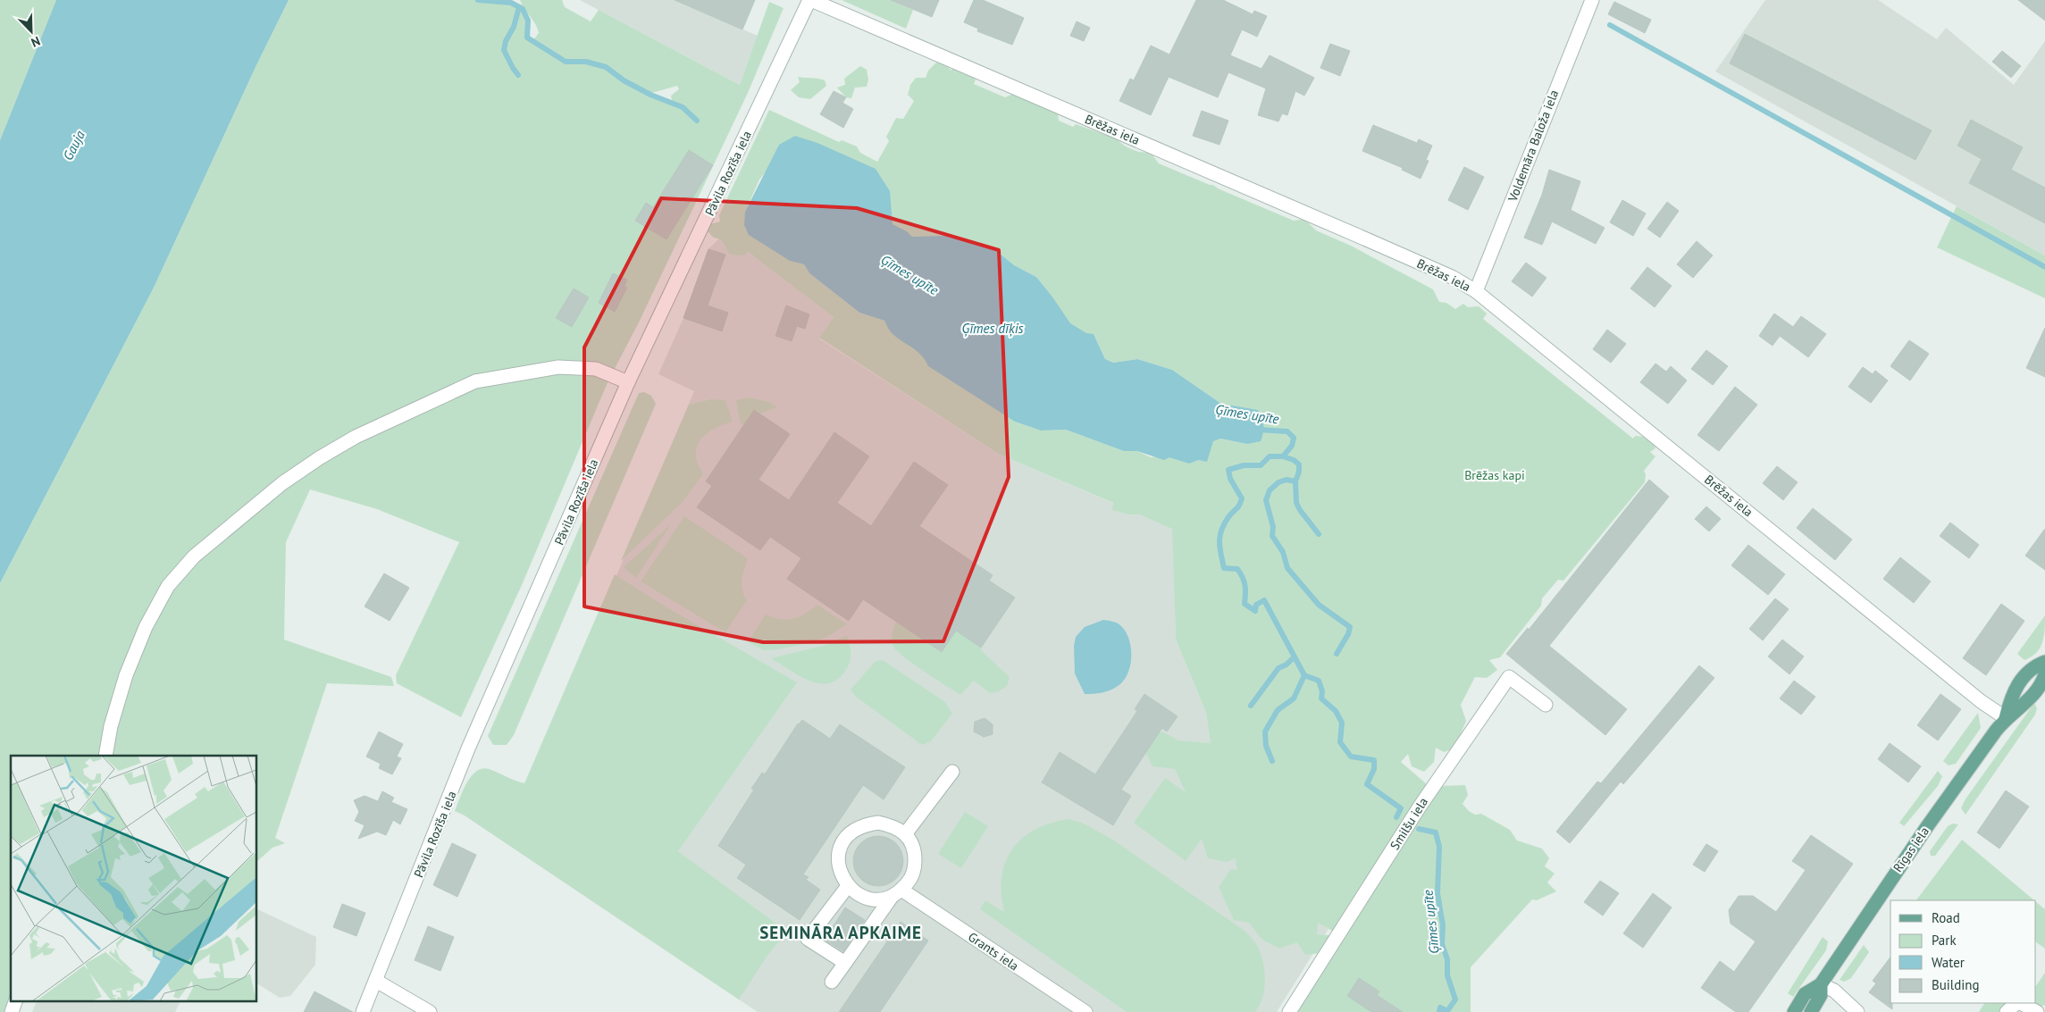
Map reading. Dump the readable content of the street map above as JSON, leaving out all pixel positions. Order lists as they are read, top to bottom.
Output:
{
  "streets": {
    "main road": ["Rīgas iela"],
    "street": [
      "Brēžas iela",
      "Voldemāra Baloža iela",
      "Pāvila Rozīša iela",
      "Smilšu iela",
      "Grants iela"
    ]
  },
  "crossings": [
    ["Brēžas iela", "Voldemāra Baloža iela"],
    ["Brēžas iela", "Pāvila Rozīša iela"],
    ["Brēžas iela", "Rīgas iela"]
  ],
  "districts": ["SEMINĀRA APKAIME"],
  "water": ["Gauja", "Ģīmes upīte", "Ģīmes dīķis"],
  "parks": ["Brēžas kapi"],
  "legend": [
    "Road",
    "Park",
    "Water",
    "Building"
  ],
  "north": "bottom right"
}
